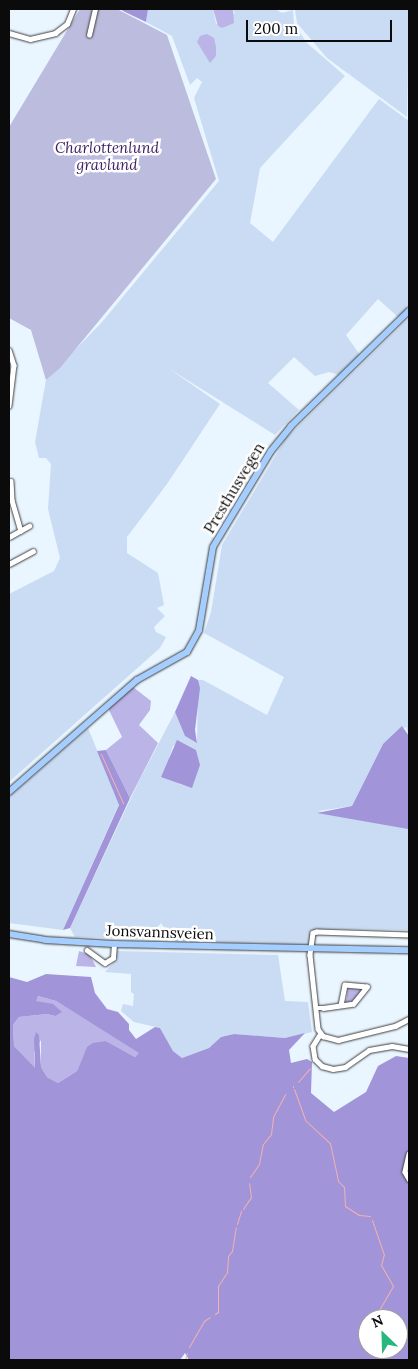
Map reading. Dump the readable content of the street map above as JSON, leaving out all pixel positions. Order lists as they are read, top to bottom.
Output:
{
  "streets": {
    "street": ["Presthusvegen", "Jonsvannsveien"]
  },
  "parks": ["Charlottenlund gravlund"],
  "scale_bar": "200 m",
  "north": "top left"
}
